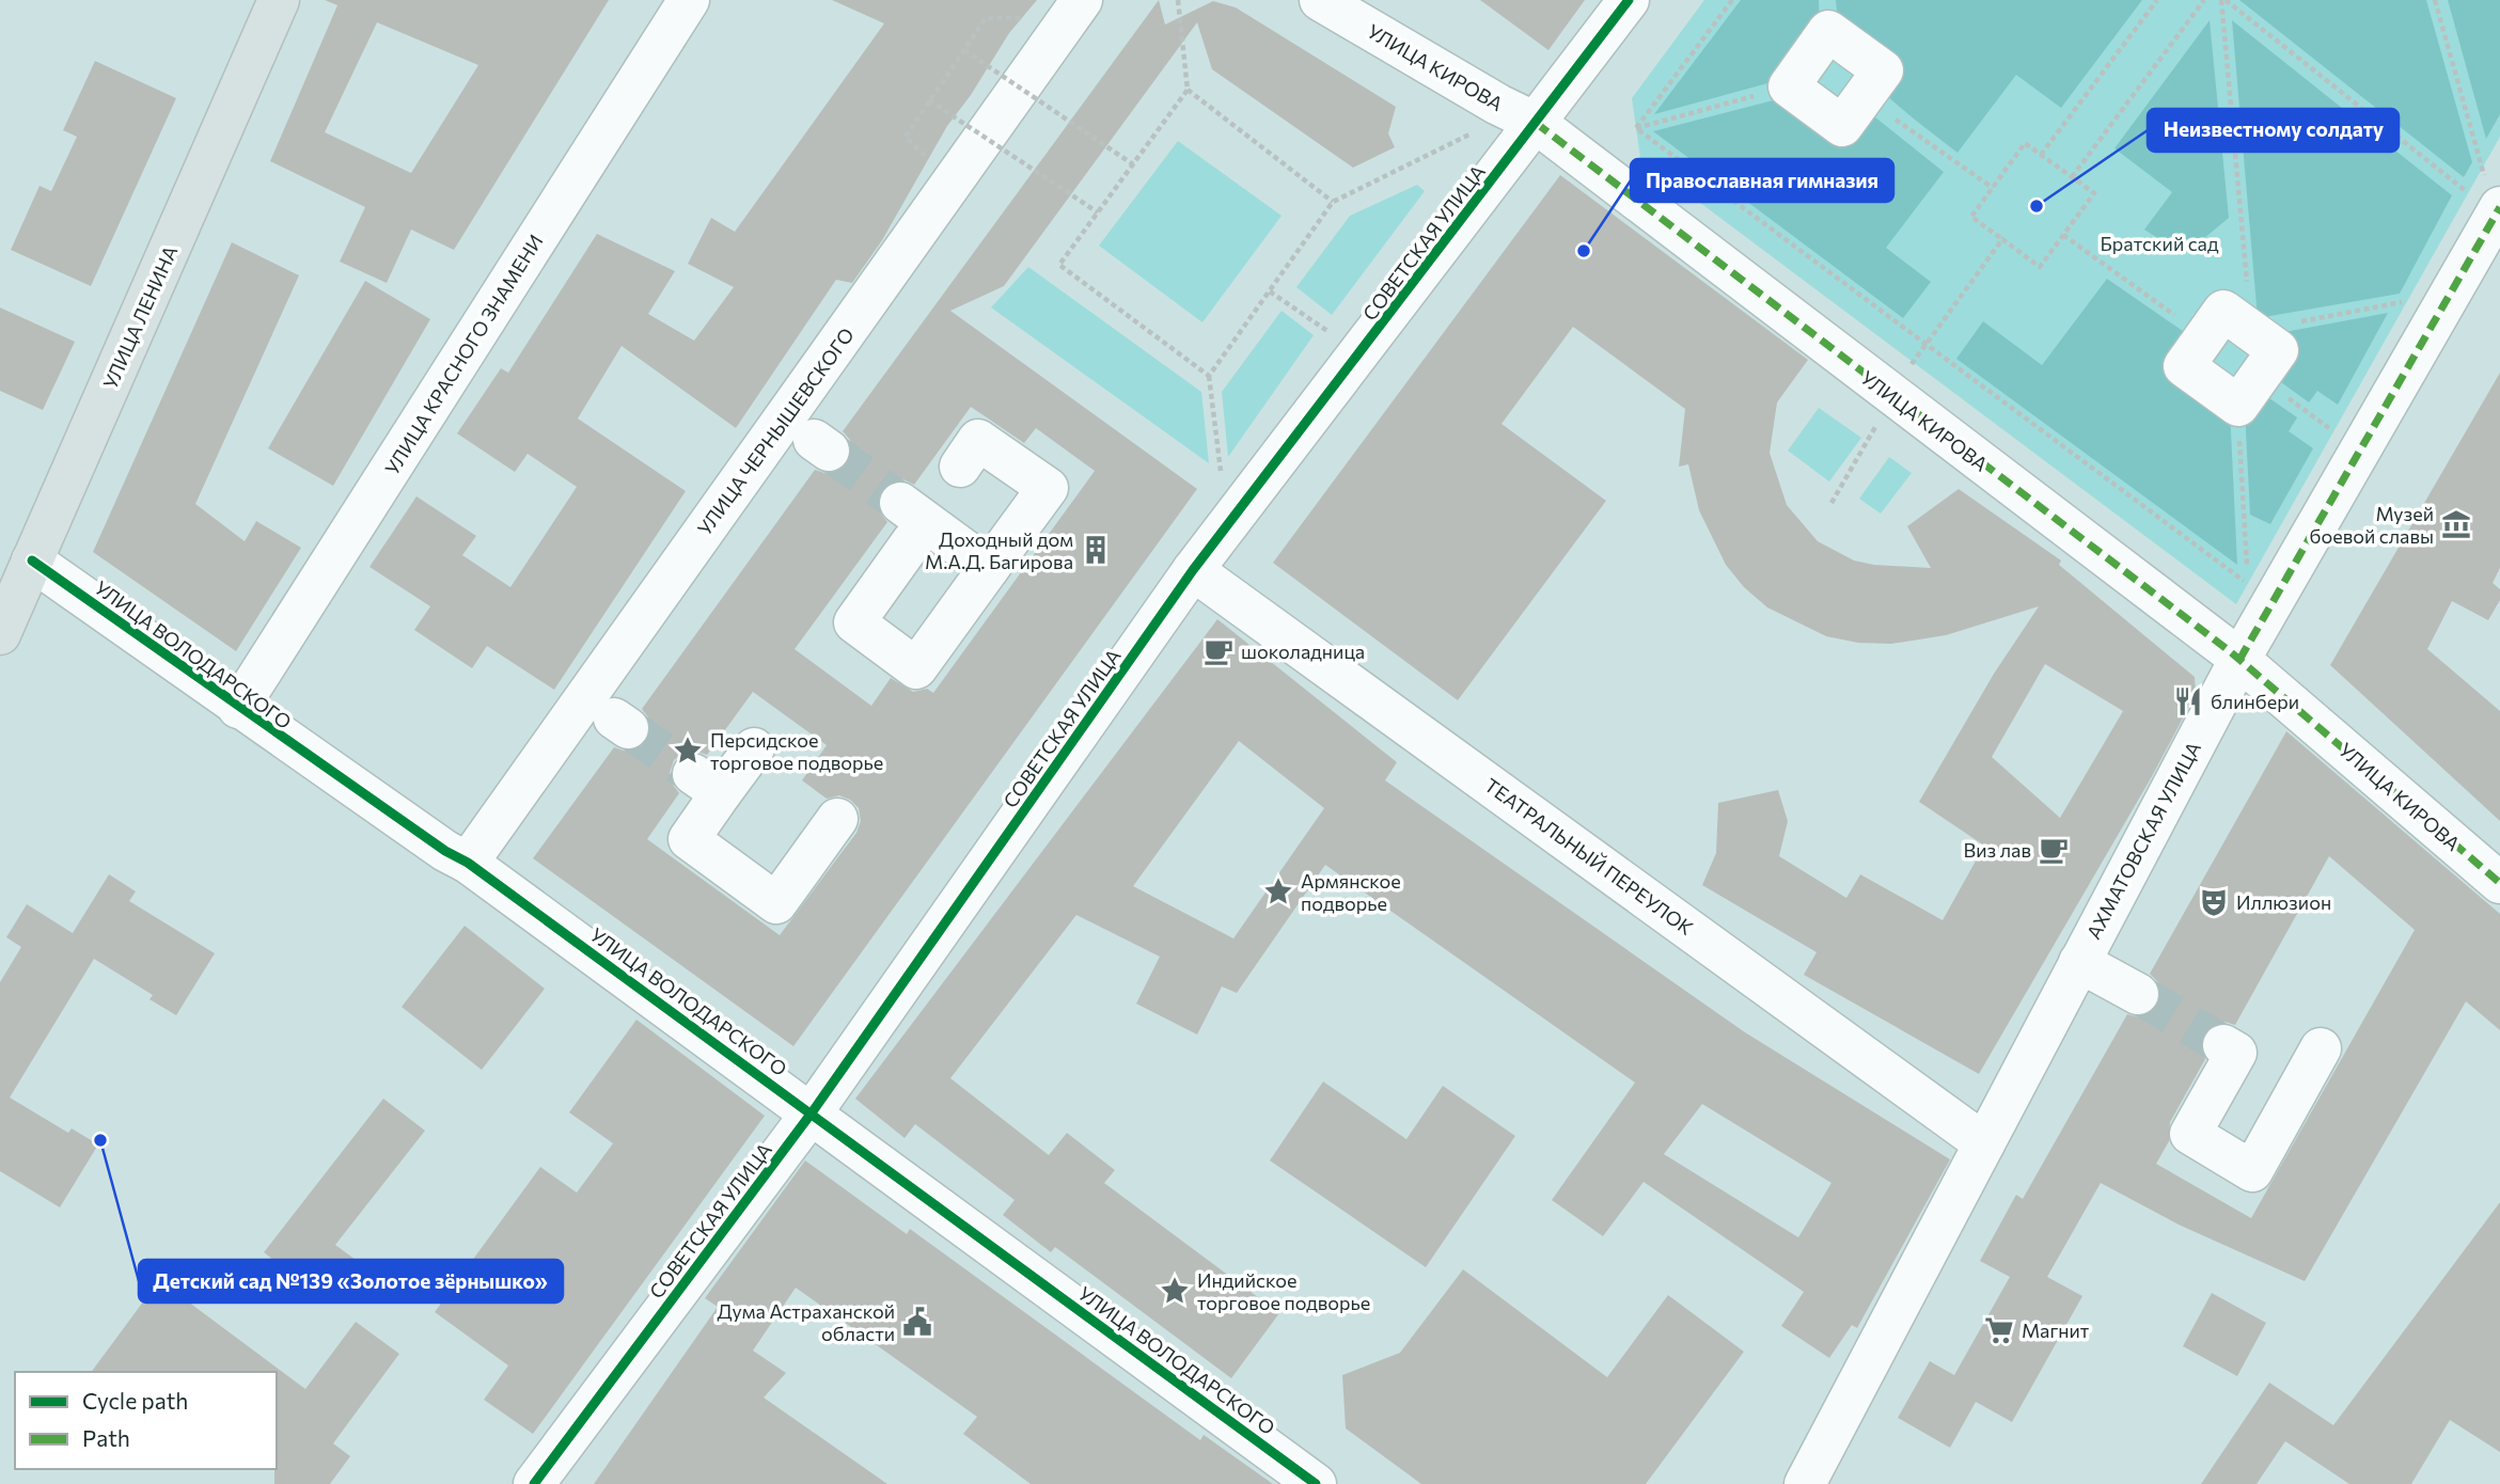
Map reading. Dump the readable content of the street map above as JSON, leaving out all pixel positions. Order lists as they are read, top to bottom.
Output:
{
  "streets": {
    "main road": ["УЛИЦА ЛЕНИНА"],
    "street": [
      "УЛИЦА КИРОВА",
      "СОВЕТСКАЯ УЛИЦА",
      "УЛИЦА КРАСНОГО ЗНАМЕНИ",
      "УЛИЦА ЧЕРНЫШЕВСКОГО",
      "УЛИЦА ВОЛОДАРСКОГО",
      "АХМАТОВСКАЯ УЛИЦА",
      "ТЕАТРАЛЬНЫЙ ПЕРЕУЛОК"
    ]
  },
  "crossings": [
    ["УЛИЦА КИРОВА", "СОВЕТСКАЯ УЛИЦА"],
    ["УЛИЦА КИРОВА", "АХМАТОВСКАЯ УЛИЦА"],
    ["СОВЕТСКАЯ УЛИЦА", "УЛИЦА ВОЛОДАРСКОГО"],
    ["СОВЕТСКАЯ УЛИЦА", "ТЕАТРАЛЬНЫЙ ПЕРЕУЛОК"],
    ["УЛИЦА ЛЕНИНА", "УЛИЦА ВОЛОДАРСКОГО"],
    ["УЛИЦА КРАСНОГО ЗНАМЕНИ", "УЛИЦА ВОЛОДАРСКОГО"],
    ["УЛИЦА ЧЕРНЫШЕВСКОГО", "УЛИЦА ВОЛОДАРСКОГО"],
    ["АХМАТОВСКАЯ УЛИЦА", "ТЕАТРАЛЬНЫЙ ПЕРЕУЛОК"]
  ],
  "parks": ["Братский сад"],
  "places": {
    "other": ["Неизвестному солдату", "Православная гимназия", "Детский сад №139 «Золотое зёрнышко»"],
    "museum": ["Музей боевой славы"],
    "building": ["Доходный дом М.А.Д. Багирова"],
    "cafe": ["шоколадница", "Виз лав"],
    "restaurant": ["блинбери"],
    "place": ["Персидское торговое подворье", "Армянское подворье", "Индийское торговое подворье"],
    "theatre": ["Иллюзион"],
    "public building": ["Дума Астраханской области"],
    "supermarket": ["Магнит"]
  },
  "legend": ["Cycle path", "Path"]
}
